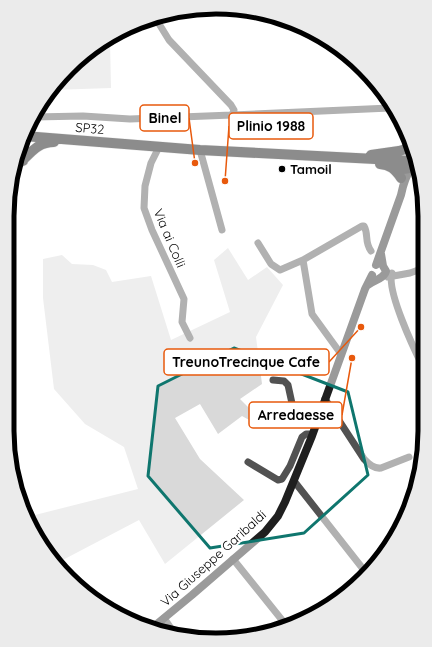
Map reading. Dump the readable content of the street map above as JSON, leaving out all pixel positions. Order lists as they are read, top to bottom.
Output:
{
  "streets": {
    "main road": ["SP32"],
    "street": ["Via ai Colli", "Via Giuseppe Garibaldi"]
  },
  "crossings": [
    ["SP32", "Via ai Colli"]
  ],
  "places": [
    "Binel",
    "Tamoil",
    "Plinio 1988",
    "TreunoTrecinque Cafe",
    "Arredaesse"
  ]
}
